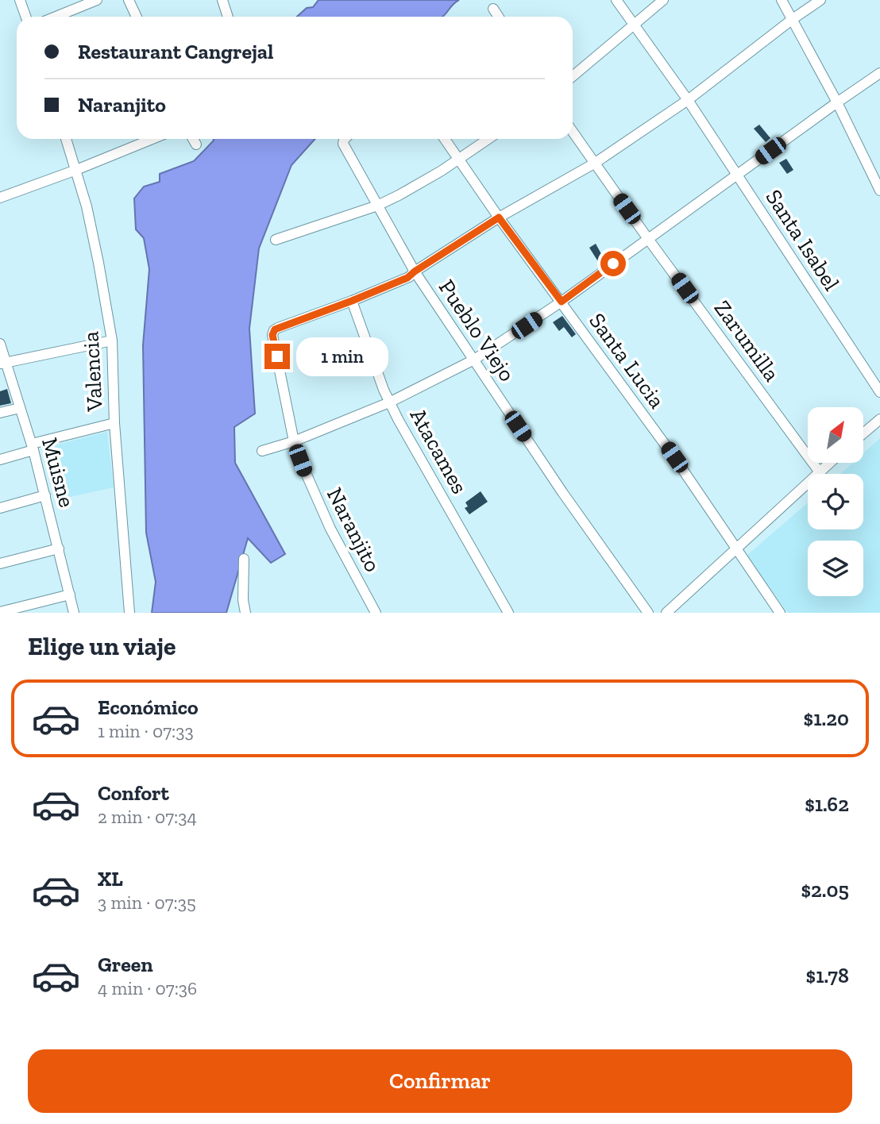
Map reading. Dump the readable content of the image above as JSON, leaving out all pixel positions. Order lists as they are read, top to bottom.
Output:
{
  "streets": {
    "street": [
      "Santa Isabel",
      "Pueblo Viejo",
      "Zarumilla",
      "Santa Lucia",
      "Valencia",
      "Atacames",
      "Muisne",
      "Naranjito"
    ]
  },
  "crossings": [
    ["Atacames", "Naranjito"]
  ],
  "north": "top right",
  "page": {
    "banner": ["Restaurant Cangrejal", "Naranjito"],
    "bubble": "1 min",
    "heading": "Elige un viaje",
    "list": [
      {
        "name": "Económico",
        "note": "1 min · 07:33",
        "value": "$1.20"
      },
      {
        "name": "Confort",
        "note": "2 min · 07:34",
        "value": "$1.62"
      },
      {
        "name": "XL",
        "note": "3 min · 07:35",
        "value": "$2.05"
      },
      {
        "name": "Green",
        "note": "4 min · 07:36",
        "value": "$1.78"
      }
    ],
    "buttons": "Confirmar"
  }
}
